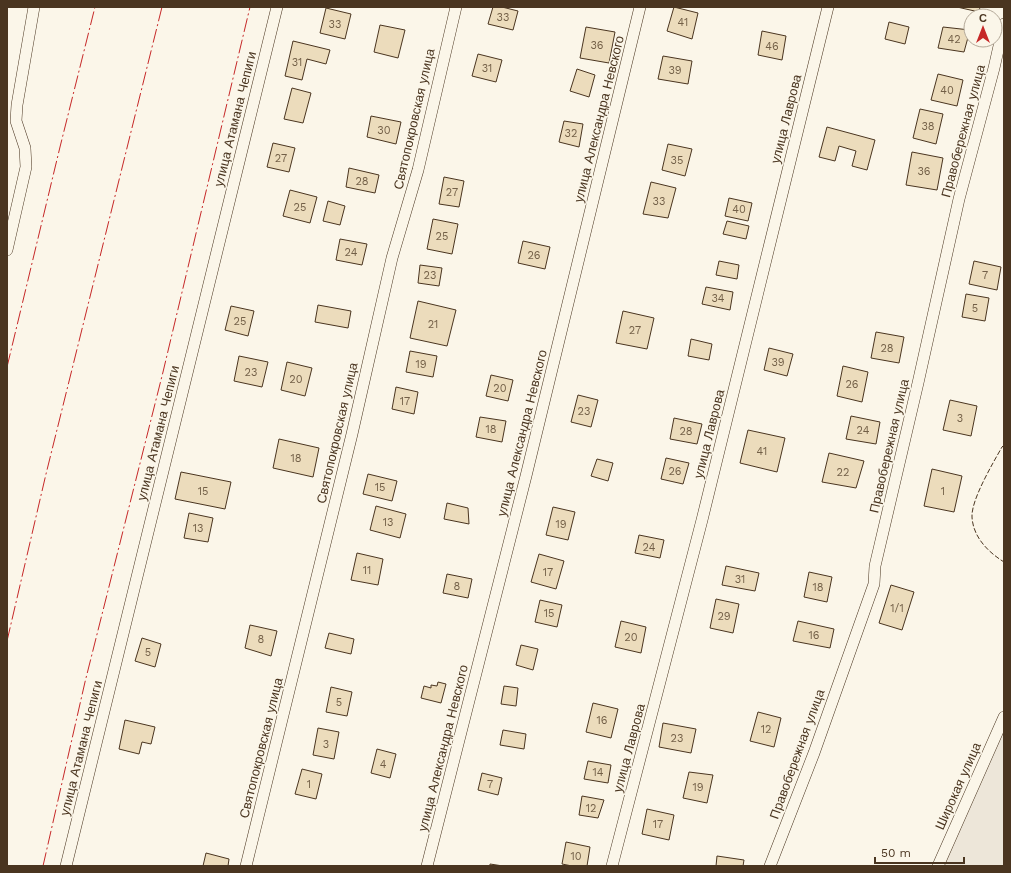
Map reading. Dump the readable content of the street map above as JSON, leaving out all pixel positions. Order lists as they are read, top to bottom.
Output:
{
  "streets": {
    "street": [
      "улица Атамана Чепиги",
      "Святопокровская улица",
      "улица Александра Невского",
      "улица Лаврова",
      "Правобережная улица",
      "Широкая улица"
    ]
  },
  "house_numbers": [
    "33",
    "41",
    "33",
    "42",
    "36",
    "46",
    "31",
    "31",
    "39",
    "40",
    "38",
    "30",
    "32",
    "27",
    "35",
    "36",
    "28",
    "27",
    "33",
    "25",
    "40",
    "25",
    "24",
    "26",
    "23",
    "7",
    "34",
    "5",
    "25",
    "21",
    "27",
    "28",
    "39",
    "19",
    "23",
    "20",
    "26",
    "20",
    "17",
    "23",
    "3",
    "18",
    "24",
    "28",
    "41",
    "18",
    "26",
    "22",
    "15",
    "15",
    "1",
    "13",
    "19",
    "13",
    "24",
    "11",
    "17",
    "31",
    "8",
    "18",
    "1/1",
    "15",
    "29",
    "16",
    "20",
    "8",
    "5",
    "5",
    "16",
    "12",
    "23",
    "3",
    "4",
    "14",
    "1",
    "7",
    "19",
    "12",
    "17",
    "10"
  ],
  "scale_bar": "50 m",
  "north": "top"
}
